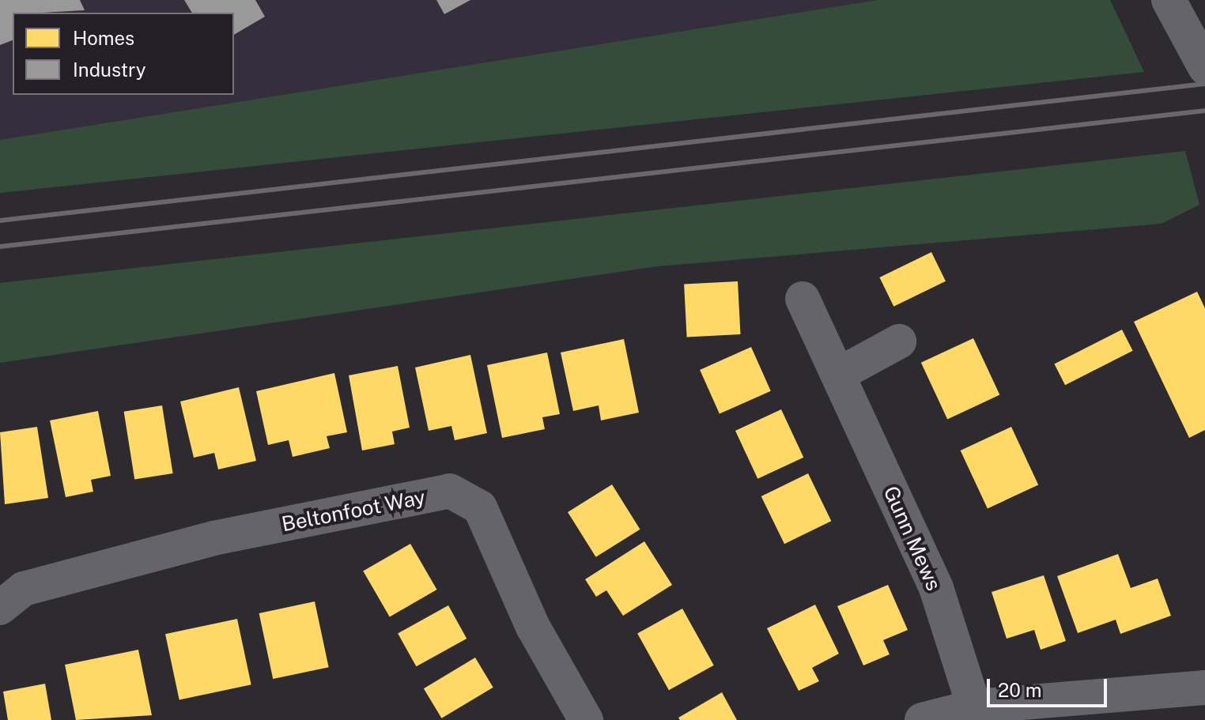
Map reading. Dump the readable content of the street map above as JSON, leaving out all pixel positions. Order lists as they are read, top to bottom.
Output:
{
  "streets": {
    "street": ["Beltonfoot Way", "Gunn Mews"]
  },
  "legend": ["Homes", "Industry"],
  "scale_bar": "20 m"
}
